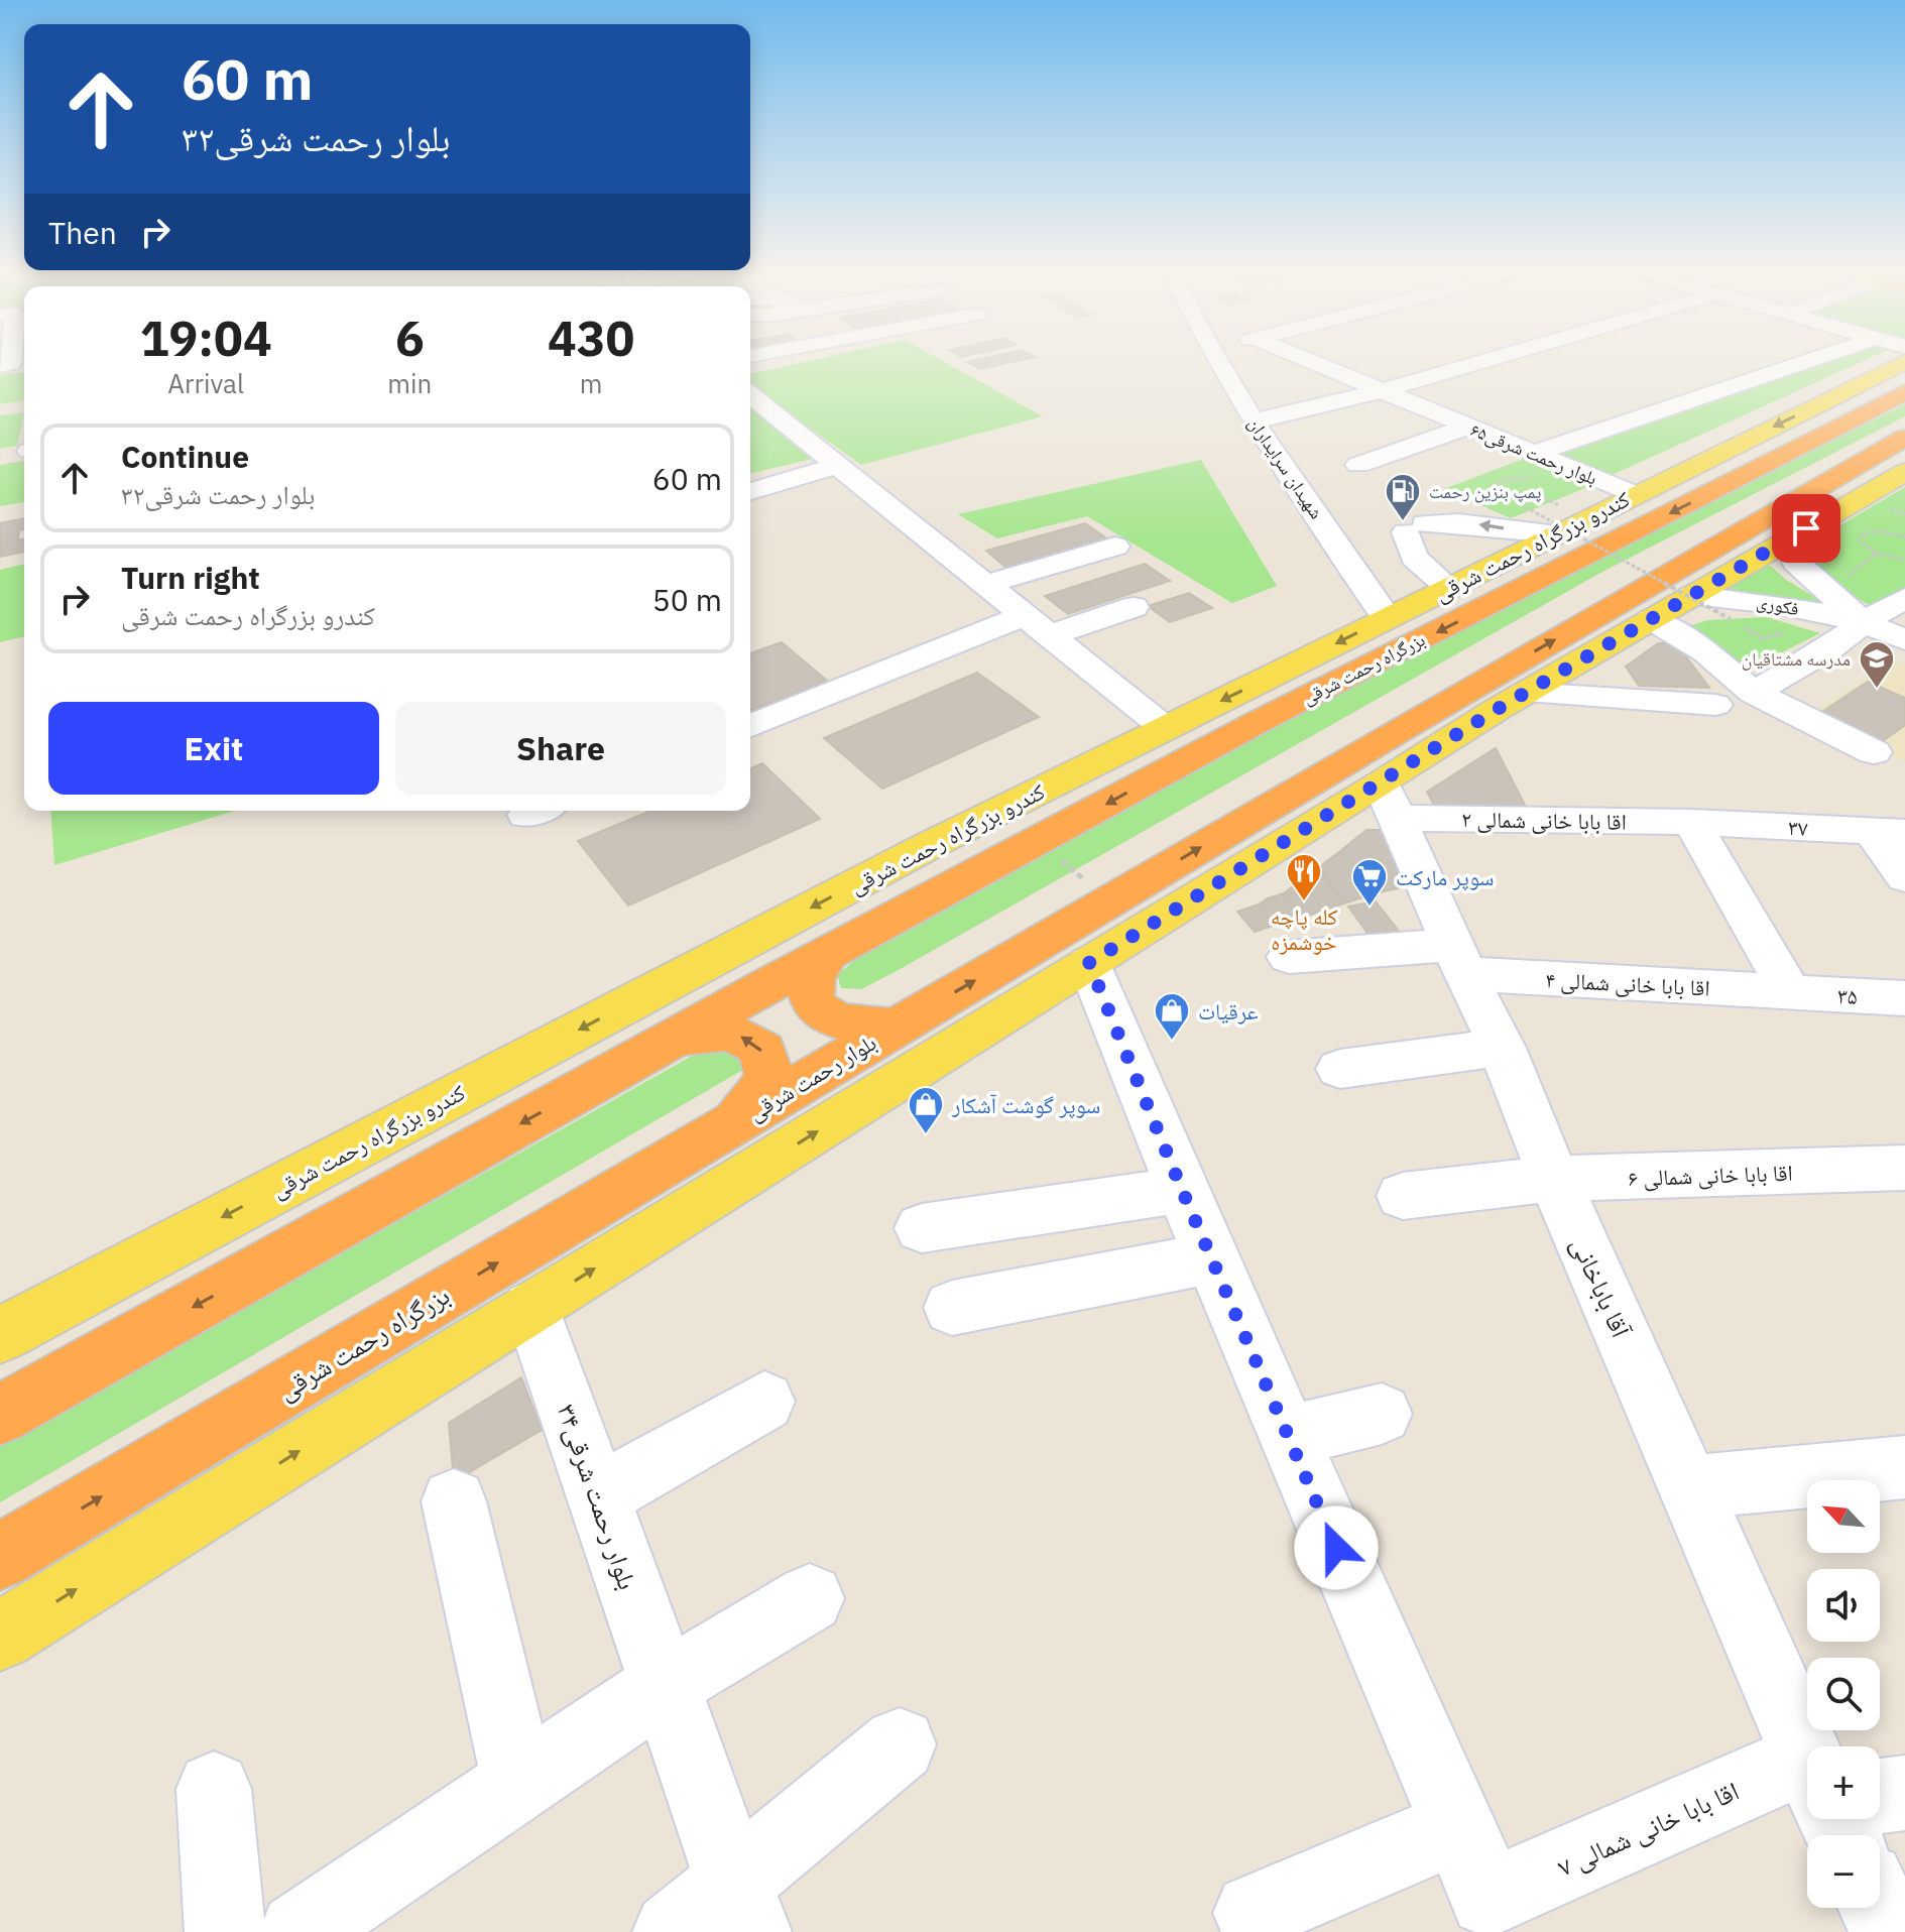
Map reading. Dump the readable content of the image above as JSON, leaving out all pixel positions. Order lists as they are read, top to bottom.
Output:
{
  "streets": {
    "highway": ["بزرگراه رحمت شرقی", "بلوار رحمت شرقی"],
    "main road": ["کندرو بزرگراه رحمت شرقی"],
    "street": [
      "بلوار رحمت شرقی۶۵",
      "شهیدان سرایداران",
      "فکوری",
      "۲ اقا بابا خانی شمالی",
      "۳۷",
      "۴ اقا بابا خانی شمالی",
      "۳۵",
      "۶ اقا بابا خانی شمالی",
      "آقا باباخانی",
      "بلوار رحمت شرقی۳۴",
      "۷ اقا بابا خانی شمالی"
    ]
  },
  "crossings": [
    ["بلوار رحمت شرقی۶۵", "کندرو بزرگراه رحمت شرقی"],
    ["شهیدان سرایداران", "کندرو بزرگراه رحمت شرقی"],
    ["بزرگراه رحمت شرقی", "بلوار رحمت شرقی"],
    ["۲ اقا بابا خانی شمالی", "۳۷"],
    ["۲ اقا بابا خانی شمالی", "آقا باباخانی"],
    ["۴ اقا بابا خانی شمالی", "۳۵"],
    ["۴ اقا بابا خانی شمالی", "آقا باباخانی"],
    ["۶ اقا بابا خانی شمالی", "آقا باباخانی"]
  ],
  "places": {
    "fuel station": ["پمپ بنزین رحمت"],
    "school or university": ["مدرسه مشتاقیان"],
    "restaurant": ["کله پاچه خوشمزه"],
    "supermarket": ["سوپر مارکت"],
    "shop": ["عرقیات", "سوپر گوشت آشکار"]
  },
  "north": "top left",
  "page": {
    "turn": ["60 m", "بلوار رحمت شرقی۳۲"],
    "then": "Then",
    "eta": [
      "19:04",
      "Arrival",
      "6",
      "min",
      "430",
      "m"
    ],
    "list": [
      {
        "name": "Continue",
        "note": "بلوار رحمت شرقی۳۲",
        "value": "60 m"
      },
      {
        "name": "Turn right",
        "note": "کندرو بزرگراه رحمت شرقی",
        "value": "50 m"
      }
    ],
    "buttons": ["Exit", "Share"],
    "map_buttons": ["+", "−"]
  }
}
